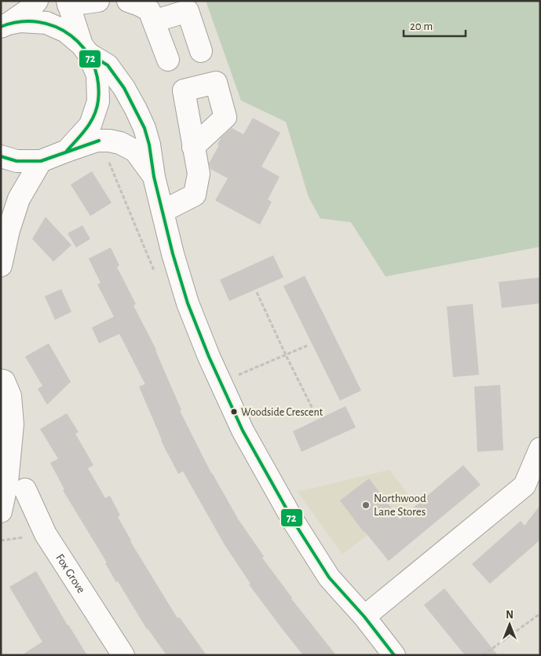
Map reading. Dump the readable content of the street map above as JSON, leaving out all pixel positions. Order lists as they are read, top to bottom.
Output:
{
  "streets": {
    "street": ["Fox Grove"]
  },
  "places": ["Woodside Crescent", "Northwood Lane Stores"],
  "lines": ["transit line 72"],
  "scale_bar": "20 m",
  "north": "top"
}
